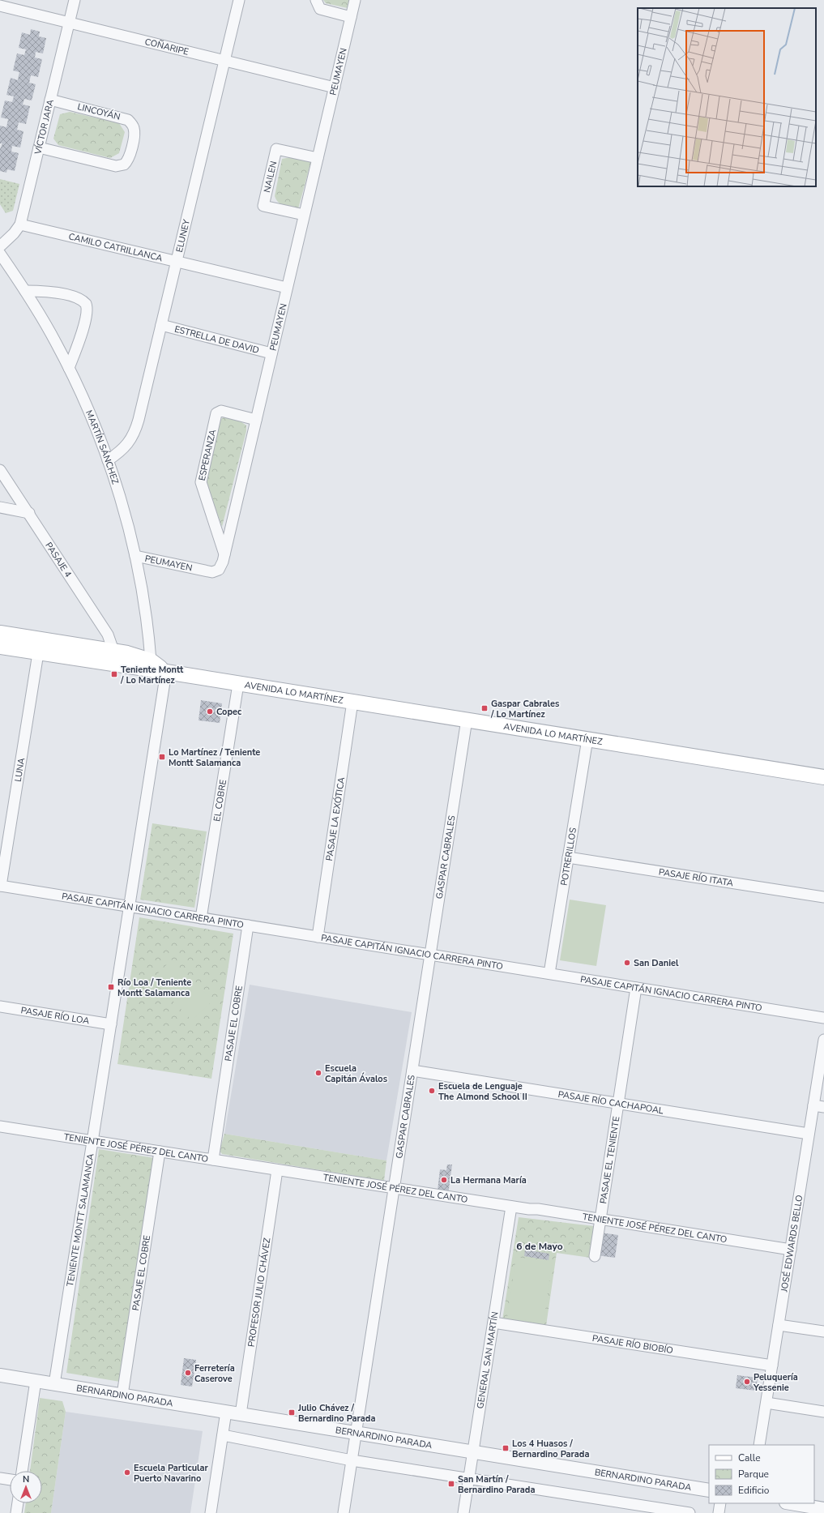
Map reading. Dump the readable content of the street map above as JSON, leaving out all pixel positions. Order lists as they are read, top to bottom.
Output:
{
  "streets": {
    "main road": ["AVENIDA LO MARTÍNEZ"],
    "street": [
      "COÑARIPE",
      "PEUMAYEN",
      "LINCOYÁN",
      "VÍCTOR JARA",
      "NAILEN",
      "ELUNEY",
      "CAMILO CATRILLANCA",
      "ESTRELLA DE DAVID",
      "MARTÍN SÁNCHEZ",
      "ESPERANZA",
      "PASAJE 4",
      "LUNA",
      "EL COBRE",
      "PASAJE LA EXÓTICA",
      "POTRERILLOS",
      "GASPAR CABRALES",
      "PASAJE RÍO ITATA",
      "PASAJE CAPITÁN IGNACIO CARRERA PINTO",
      "PASAJE RÍO LOA",
      "PASAJE EL COBRE",
      "PASAJE RÍO CACHAPOAL",
      "TENIENTE JOSÉ PÉREZ DEL CANTO",
      "PASAJE EL TENIENTE",
      "TENIENTE MONTT SALAMANCA",
      "JOSÉ EDWARDS BELLO",
      "PROFESOR JULIO CHÁVEZ",
      "PASAJE RÍO BIOBÍO",
      "GENERAL SAN MARTÍN",
      "BERNARDINO PARADA"
    ]
  },
  "crossings": [
    ["COÑARIPE", "PEUMAYEN"],
    ["COÑARIPE", "VÍCTOR JARA"],
    ["COÑARIPE", "ELUNEY"],
    ["PEUMAYEN", "NAILEN"],
    ["PEUMAYEN", "CAMILO CATRILLANCA"],
    ["PEUMAYEN", "ESTRELLA DE DAVID"],
    ["PEUMAYEN", "MARTÍN SÁNCHEZ"],
    ["PEUMAYEN", "ESPERANZA"],
    ["LINCOYÁN", "VÍCTOR JARA"],
    ["VÍCTOR JARA", "CAMILO CATRILLANCA"],
    ["ELUNEY", "CAMILO CATRILLANCA"],
    ["ELUNEY", "ESTRELLA DE DAVID"],
    ["ELUNEY", "MARTÍN SÁNCHEZ"],
    ["MARTÍN SÁNCHEZ", "AVENIDA LO MARTÍNEZ"],
    ["PASAJE 4", "AVENIDA LO MARTÍNEZ"],
    ["AVENIDA LO MARTÍNEZ", "LUNA"],
    ["AVENIDA LO MARTÍNEZ", "EL COBRE"],
    ["AVENIDA LO MARTÍNEZ", "PASAJE LA EXÓTICA"],
    ["AVENIDA LO MARTÍNEZ", "POTRERILLOS"],
    ["AVENIDA LO MARTÍNEZ", "GASPAR CABRALES"],
    ["AVENIDA LO MARTÍNEZ", "TENIENTE MONTT SALAMANCA"],
    ["LUNA", "PASAJE CAPITÁN IGNACIO CARRERA PINTO"],
    ["EL COBRE", "PASAJE CAPITÁN IGNACIO CARRERA PINTO"],
    ["PASAJE LA EXÓTICA", "PASAJE CAPITÁN IGNACIO CARRERA PINTO"],
    ["POTRERILLOS", "PASAJE RÍO ITATA"],
    ["POTRERILLOS", "PASAJE CAPITÁN IGNACIO CARRERA PINTO"],
    ["GASPAR CABRALES", "PASAJE CAPITÁN IGNACIO CARRERA PINTO"],
    ["GASPAR CABRALES", "PASAJE RÍO CACHAPOAL"],
    ["GASPAR CABRALES", "TENIENTE JOSÉ PÉREZ DEL CANTO"],
    ["GASPAR CABRALES", "BERNARDINO PARADA"],
    ["PASAJE CAPITÁN IGNACIO CARRERA PINTO", "PASAJE EL COBRE"],
    ["PASAJE CAPITÁN IGNACIO CARRERA PINTO", "PASAJE EL TENIENTE"],
    ["PASAJE CAPITÁN IGNACIO CARRERA PINTO", "TENIENTE MONTT SALAMANCA"],
    ["PASAJE RÍO LOA", "TENIENTE MONTT SALAMANCA"],
    ["PASAJE EL COBRE", "TENIENTE JOSÉ PÉREZ DEL CANTO"],
    ["PASAJE EL COBRE", "BERNARDINO PARADA"],
    ["PASAJE RÍO CACHAPOAL", "PASAJE EL TENIENTE"],
    ["PASAJE RÍO CACHAPOAL", "JOSÉ EDWARDS BELLO"],
    ["TENIENTE JOSÉ PÉREZ DEL CANTO", "PASAJE EL TENIENTE"],
    ["TENIENTE JOSÉ PÉREZ DEL CANTO", "TENIENTE MONTT SALAMANCA"],
    ["TENIENTE JOSÉ PÉREZ DEL CANTO", "JOSÉ EDWARDS BELLO"],
    ["TENIENTE JOSÉ PÉREZ DEL CANTO", "PROFESOR JULIO CHÁVEZ"],
    ["TENIENTE JOSÉ PÉREZ DEL CANTO", "GENERAL SAN MARTÍN"],
    ["TENIENTE MONTT SALAMANCA", "BERNARDINO PARADA"],
    ["JOSÉ EDWARDS BELLO", "PASAJE RÍO BIOBÍO"],
    ["PROFESOR JULIO CHÁVEZ", "BERNARDINO PARADA"],
    ["PASAJE RÍO BIOBÍO", "GENERAL SAN MARTÍN"],
    ["GENERAL SAN MARTÍN", "BERNARDINO PARADA"]
  ],
  "districts": ["6 de Mayo"],
  "places": {
    "transit": [
      "Teniente Montt / Lo Martínez",
      "Gaspar Cabrales / Lo Martínez",
      "Lo Martínez / Teniente Montt Salamanca",
      "Río Loa / Teniente Montt Salamanca",
      "Julio Chávez / Bernardino Parada",
      "Los 4 Huasos / Bernardino Parada",
      "San Martín / Bernardino Parada"
    ],
    "other": [
      "Copec",
      "San Daniel",
      "Escuela Capitán Ávalos",
      "Escuela de Lenguaje The Almond School II",
      "La Hermana María",
      "Ferretería Caserove",
      "Peluquería Yessenie",
      "Escuela Particular Puerto Navarino"
    ]
  },
  "legend": ["Calle", "Parque", "Edificio"],
  "north": "top"
}
